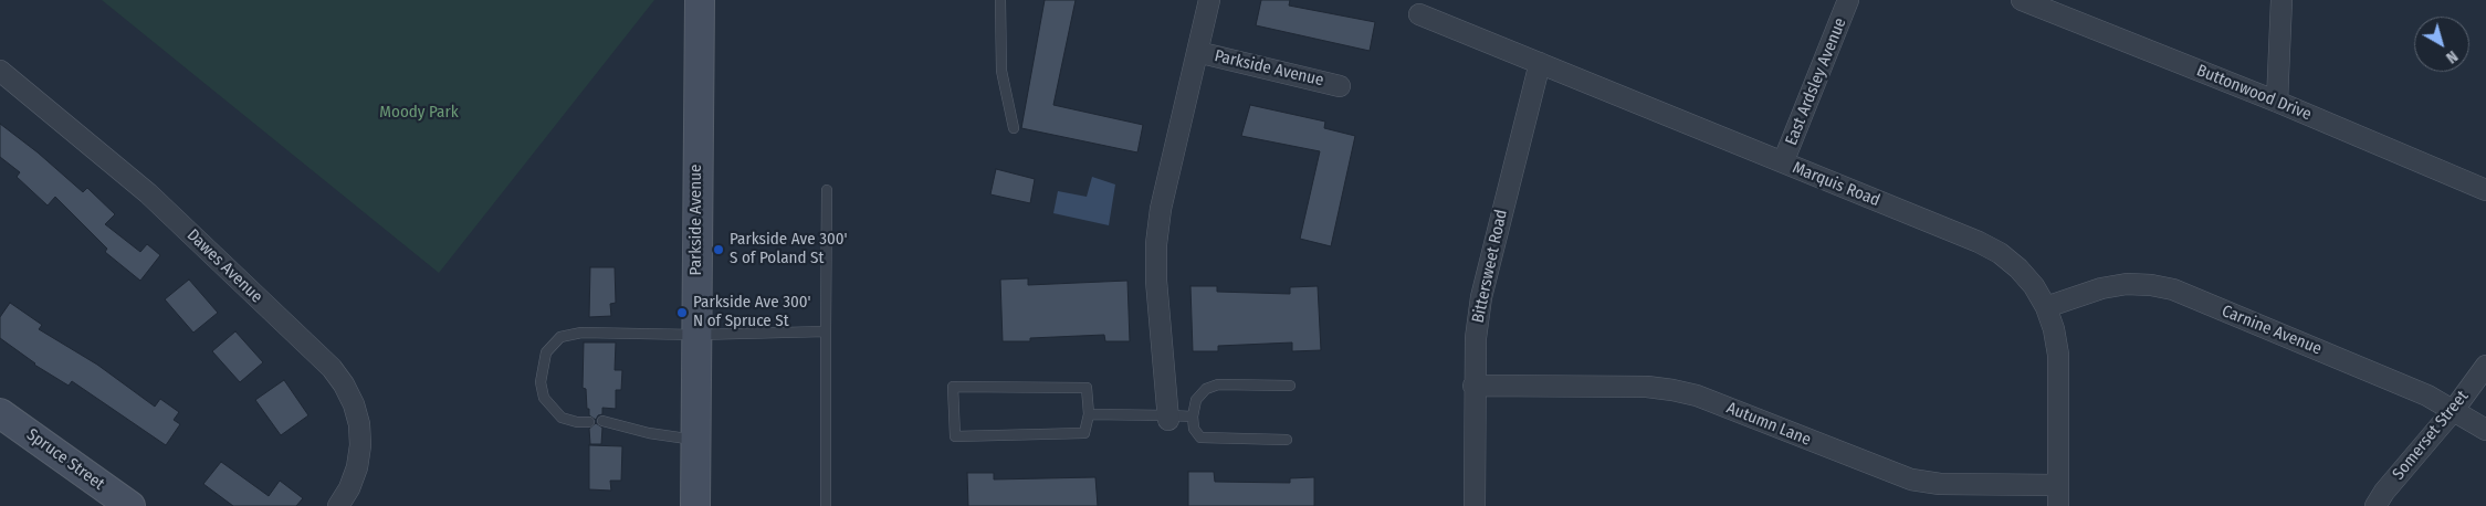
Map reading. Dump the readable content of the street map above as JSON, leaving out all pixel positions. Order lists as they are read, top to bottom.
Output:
{
  "streets": {
    "main road": ["Parkside Avenue", "Spruce Street"],
    "street": [
      "East Ardsley Avenue",
      "Buttonwood Drive",
      "Marquis Road",
      "Dawes Avenue",
      "Bittersweet Road",
      "Carnine Avenue",
      "Autumn Lane",
      "Somerset Street"
    ]
  },
  "crossings": [
    ["East Ardsley Avenue", "Marquis Road"],
    ["Marquis Road", "Bittersweet Road"],
    ["Marquis Road", "Carnine Avenue"],
    ["Marquis Road", "Autumn Lane"],
    ["Bittersweet Road", "Autumn Lane"],
    ["Carnine Avenue", "Somerset Street"]
  ],
  "parks": ["Moody Park"],
  "places": ["Parkside Ave 300' S of Poland St", "Parkside Ave 300' N of Spruce St"],
  "north": "bottom right"
}
